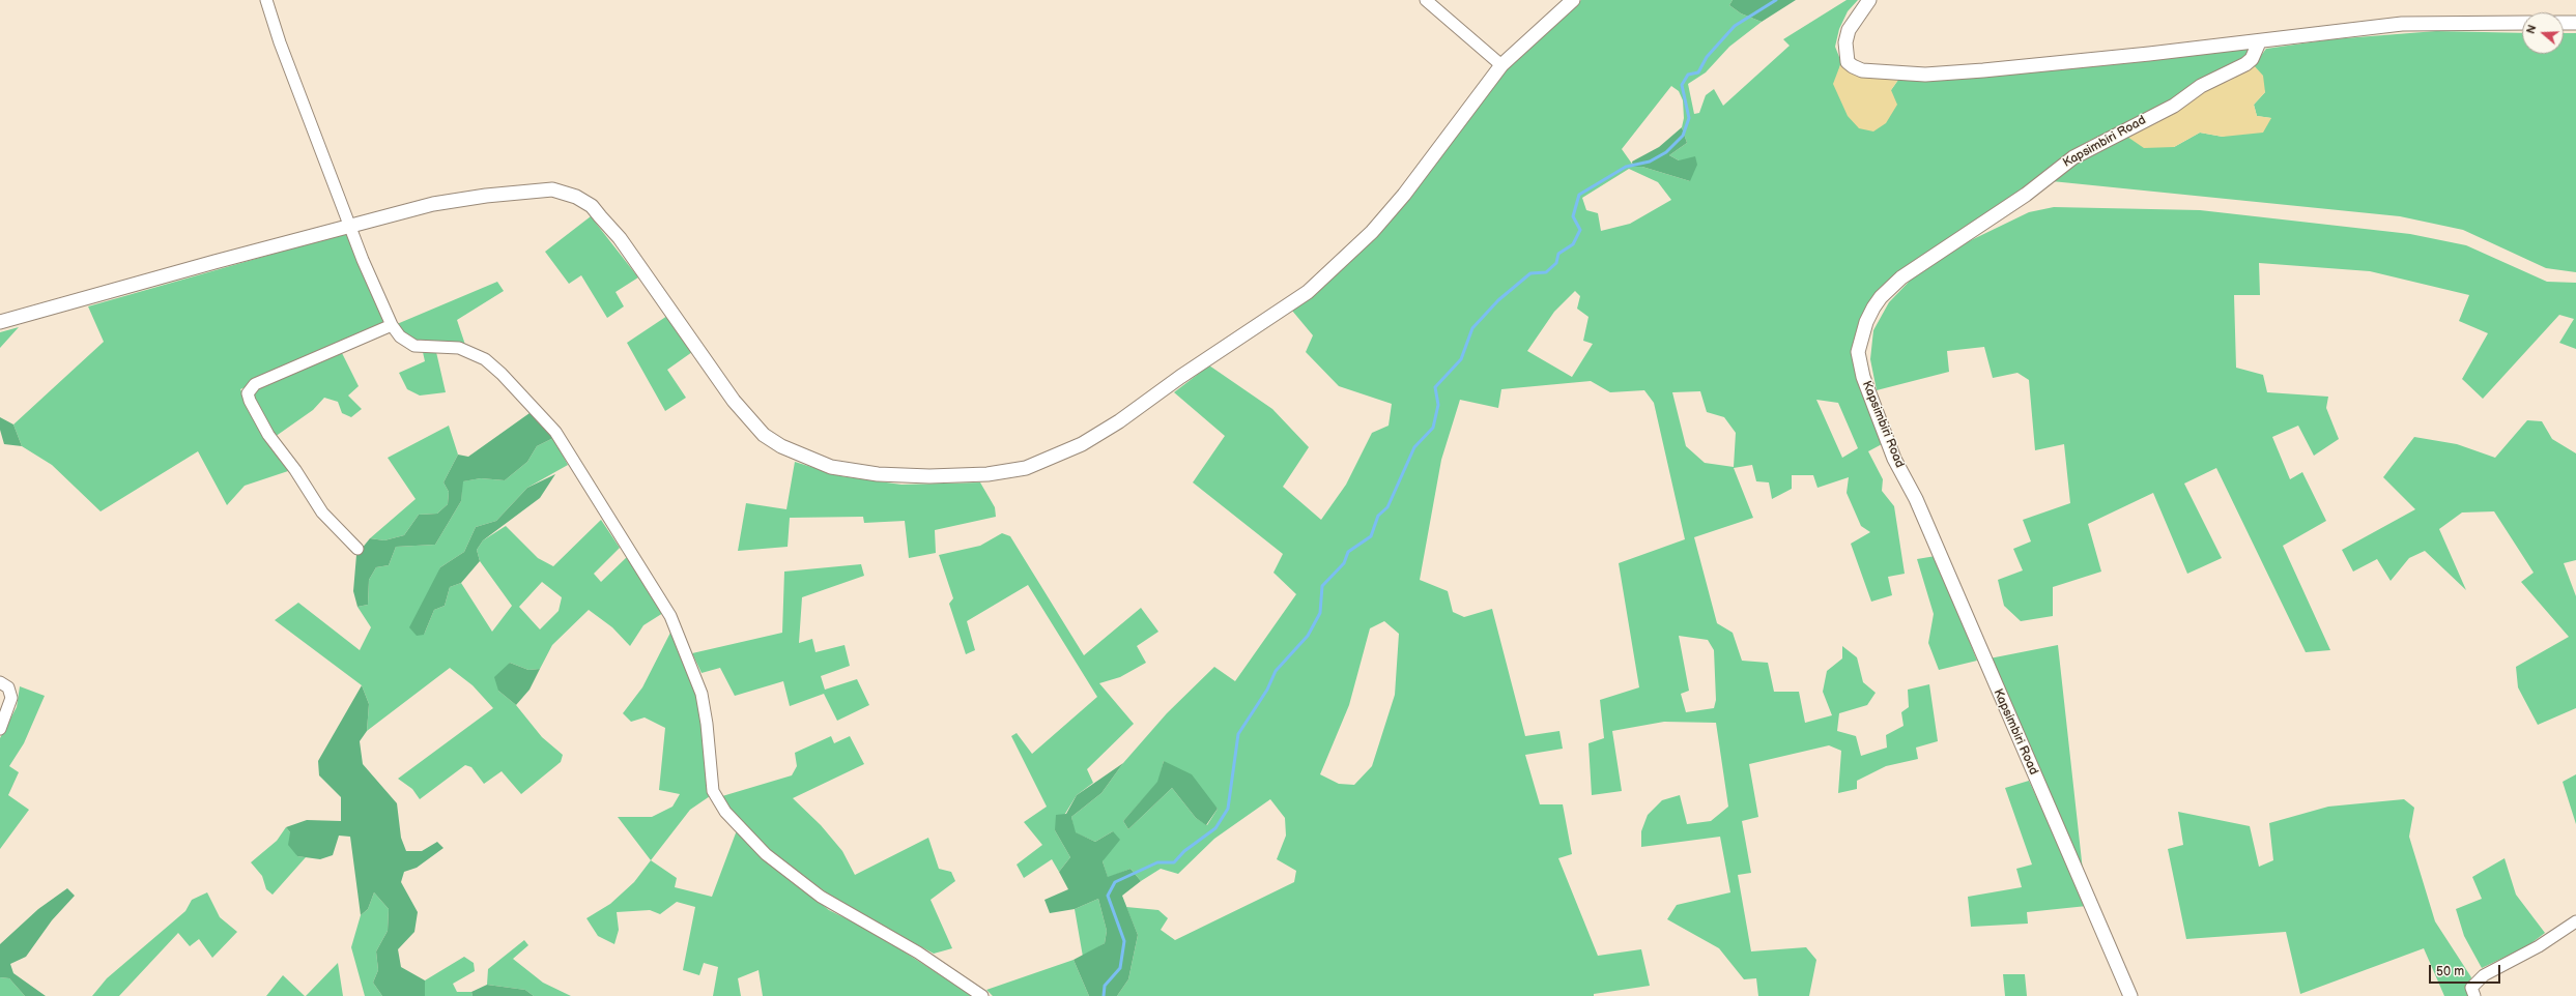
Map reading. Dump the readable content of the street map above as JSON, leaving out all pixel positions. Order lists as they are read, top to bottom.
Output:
{
  "streets": {
    "street": ["Kapsimbiri Road"]
  },
  "scale_bar": "50 m",
  "north": "left"
}
